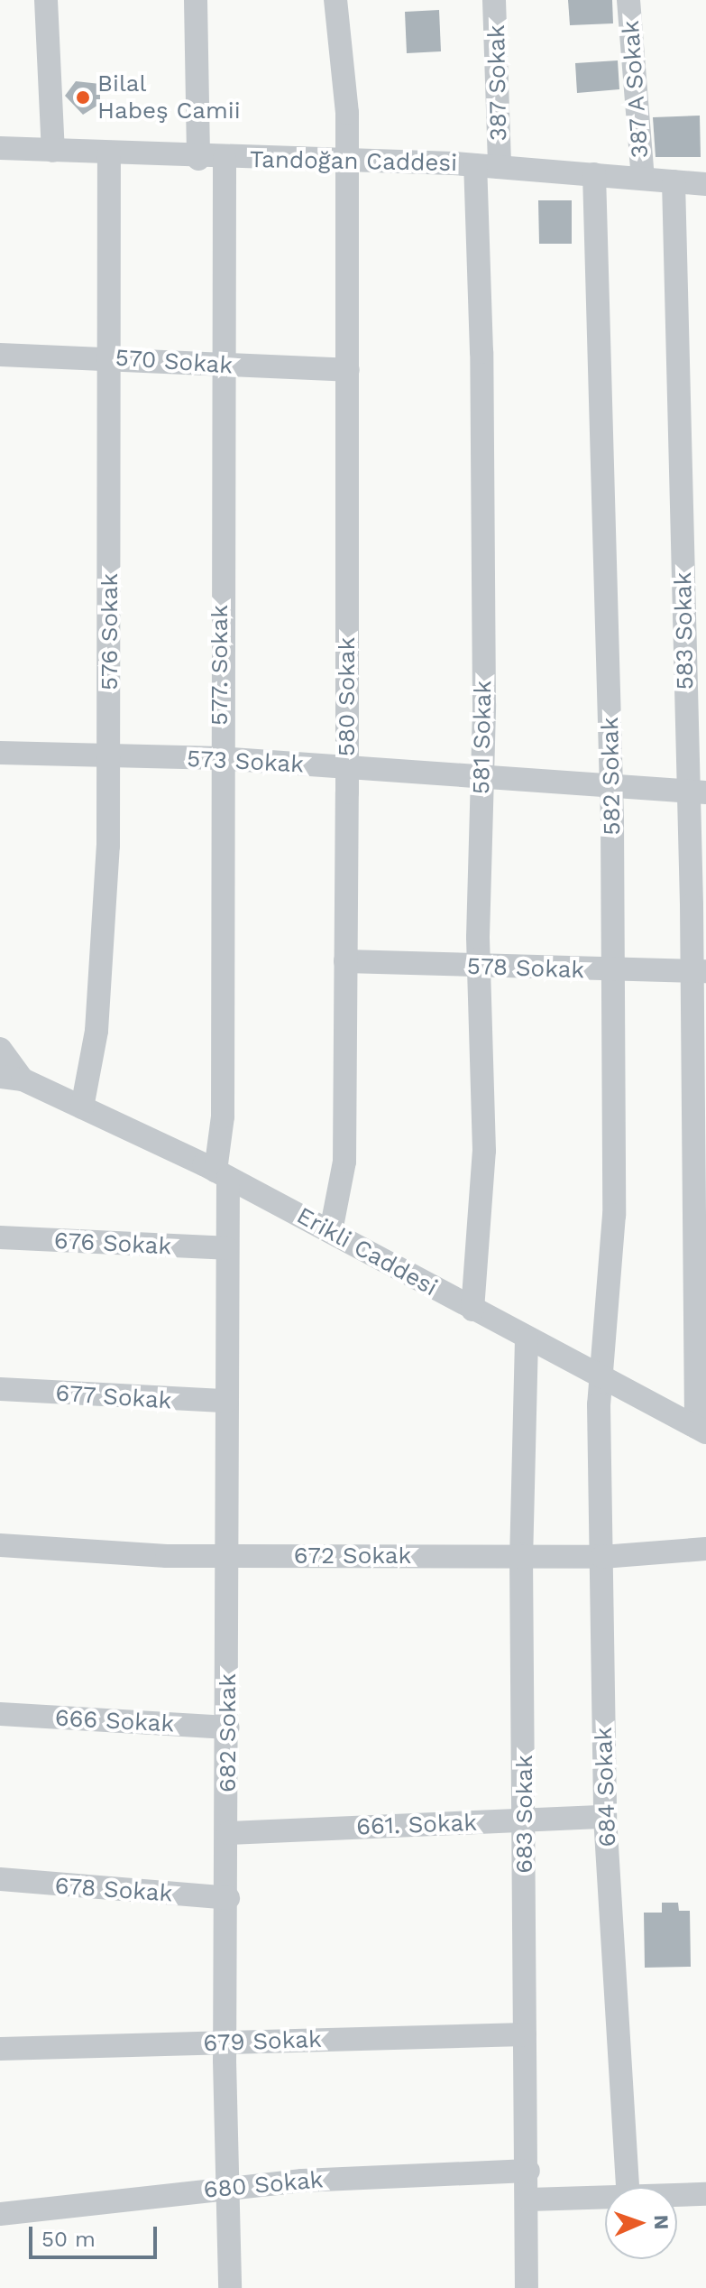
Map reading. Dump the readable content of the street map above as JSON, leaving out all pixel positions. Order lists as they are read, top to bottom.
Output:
{
  "streets": {
    "street": [
      "387 Sokak",
      "387 A Sokak",
      "Tandoğan Caddesi",
      "570 Sokak",
      "583 Sokak",
      "576 Sokak",
      "577. Sokak",
      "580 Sokak",
      "581 Sokak",
      "573 Sokak",
      "582 Sokak",
      "578 Sokak",
      "676 Sokak",
      "Erikli Caddesi",
      "677 Sokak",
      "672 Sokak",
      "666 Sokak",
      "682 Sokak",
      "684 Sokak",
      "683 Sokak",
      "661. Sokak",
      "678 Sokak",
      "679 Sokak",
      "680 Sokak"
    ]
  },
  "crossings": [
    ["387 Sokak", "Tandoğan Caddesi"],
    ["387 A Sokak", "Tandoğan Caddesi"],
    ["Tandoğan Caddesi", "583 Sokak"],
    ["Tandoğan Caddesi", "576 Sokak"],
    ["Tandoğan Caddesi", "577. Sokak"],
    ["Tandoğan Caddesi", "580 Sokak"],
    ["Tandoğan Caddesi", "581 Sokak"],
    ["Tandoğan Caddesi", "582 Sokak"],
    ["570 Sokak", "576 Sokak"],
    ["570 Sokak", "577. Sokak"],
    ["570 Sokak", "580 Sokak"],
    ["583 Sokak", "573 Sokak"],
    ["583 Sokak", "578 Sokak"],
    ["583 Sokak", "Erikli Caddesi"],
    ["576 Sokak", "573 Sokak"],
    ["576 Sokak", "Erikli Caddesi"],
    ["577. Sokak", "573 Sokak"],
    ["577. Sokak", "Erikli Caddesi"],
    ["577. Sokak", "682 Sokak"],
    ["580 Sokak", "573 Sokak"],
    ["580 Sokak", "578 Sokak"],
    ["580 Sokak", "Erikli Caddesi"],
    ["581 Sokak", "573 Sokak"],
    ["581 Sokak", "578 Sokak"],
    ["581 Sokak", "Erikli Caddesi"],
    ["573 Sokak", "582 Sokak"],
    ["582 Sokak", "578 Sokak"],
    ["582 Sokak", "Erikli Caddesi"],
    ["582 Sokak", "684 Sokak"],
    ["676 Sokak", "682 Sokak"],
    ["Erikli Caddesi", "682 Sokak"],
    ["Erikli Caddesi", "684 Sokak"],
    ["Erikli Caddesi", "683 Sokak"],
    ["677 Sokak", "682 Sokak"],
    ["672 Sokak", "682 Sokak"],
    ["672 Sokak", "684 Sokak"],
    ["672 Sokak", "683 Sokak"],
    ["666 Sokak", "682 Sokak"],
    ["682 Sokak", "661. Sokak"],
    ["682 Sokak", "678 Sokak"],
    ["682 Sokak", "679 Sokak"],
    ["682 Sokak", "680 Sokak"],
    ["684 Sokak", "661. Sokak"],
    ["683 Sokak", "661. Sokak"],
    ["683 Sokak", "679 Sokak"],
    ["683 Sokak", "680 Sokak"]
  ],
  "places": ["Bilal Habeş Camii"],
  "scale_bar": "50 m",
  "north": "right"
}
